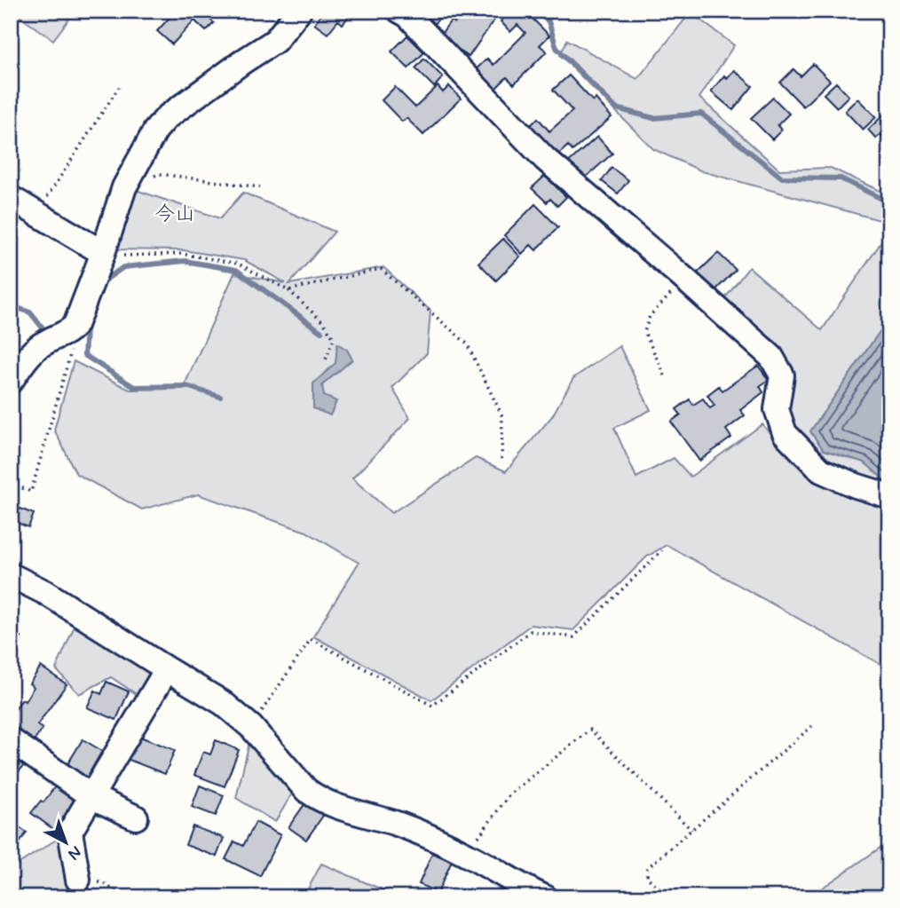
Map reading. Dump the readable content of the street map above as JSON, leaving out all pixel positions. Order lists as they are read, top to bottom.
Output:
{
  "districts": ["今山"],
  "north": "bottom right"
}
